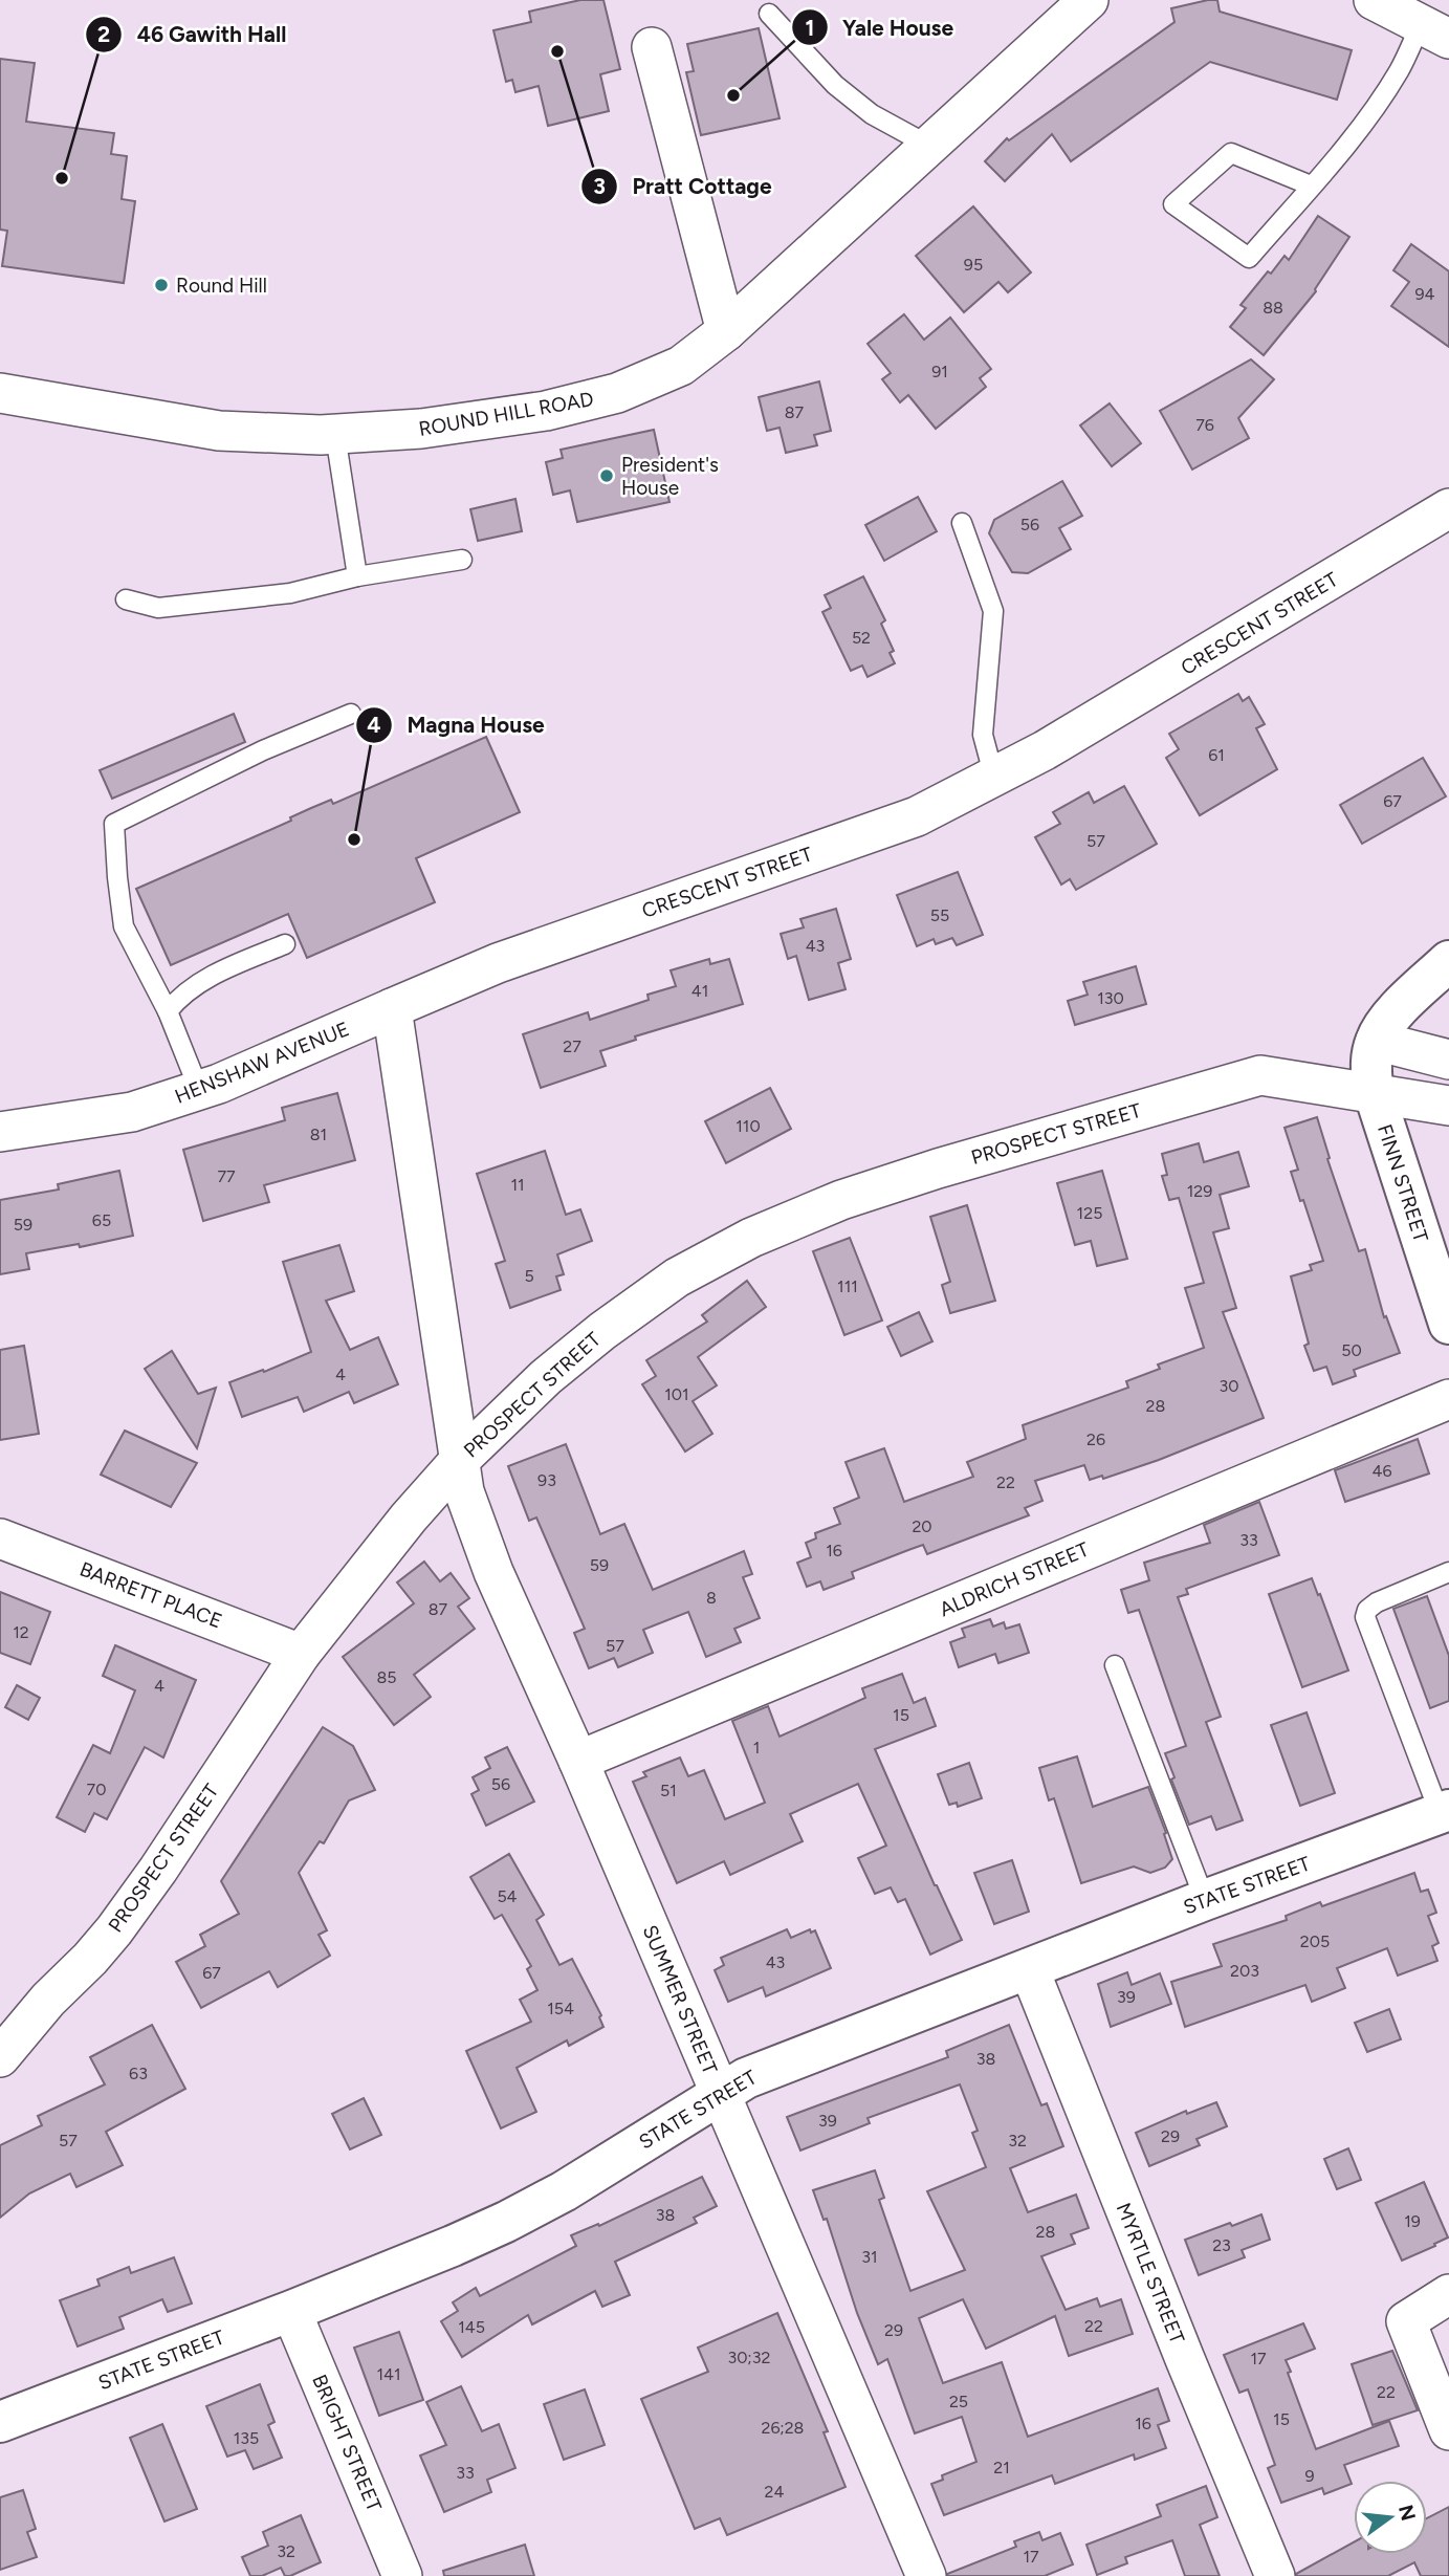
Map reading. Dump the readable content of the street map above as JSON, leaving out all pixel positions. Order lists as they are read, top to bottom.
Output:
{
  "streets": {
    "main road": ["FINN STREET", "STATE STREET"],
    "street": [
      "ROUND HILL ROAD",
      "CRESCENT STREET",
      "HENSHAW AVENUE",
      "PROSPECT STREET",
      "ALDRICH STREET",
      "BARRETT PLACE",
      "SUMMER STREET",
      "MYRTLE STREET",
      "BRIGHT STREET"
    ]
  },
  "crossings": [
    ["CRESCENT STREET", "HENSHAW AVENUE"],
    ["PROSPECT STREET", "BARRETT PLACE"],
    ["PROSPECT STREET", "SUMMER STREET"],
    ["ALDRICH STREET", "SUMMER STREET"],
    ["STATE STREET", "SUMMER STREET"],
    ["STATE STREET", "MYRTLE STREET"],
    ["STATE STREET", "BRIGHT STREET"]
  ],
  "places": [
    "Pratt Cottage",
    "Yale House",
    "46 Gawith Hall",
    "Round Hill",
    "President's House",
    "Magna House"
  ],
  "house_numbers": [
    "95",
    "94",
    "88",
    "91",
    "87",
    "76",
    "56",
    "52",
    "61",
    "67",
    "57",
    "55",
    "43",
    "41",
    "130",
    "27",
    "110",
    "81",
    "77",
    "11",
    "129",
    "125",
    "65",
    "59",
    "5",
    "111",
    "50",
    "4",
    "30",
    "101",
    "28",
    "26",
    "46",
    "93",
    "22",
    "20",
    "33",
    "16",
    "59",
    "8",
    "87",
    "12",
    "57",
    "85",
    "4",
    "15",
    "1",
    "56",
    "70",
    "51",
    "54",
    "205",
    "43",
    "203",
    "67",
    "39",
    "154",
    "38",
    "63",
    "39",
    "29",
    "57",
    "32",
    "38",
    "19",
    "28",
    "23",
    "31",
    "22",
    "145",
    "29",
    "30;32",
    "17",
    "141",
    "22",
    "25",
    "15",
    "16",
    "26;28",
    "135",
    "21",
    "33",
    "9",
    "24",
    "32",
    "17"
  ],
  "north": "right"
}
